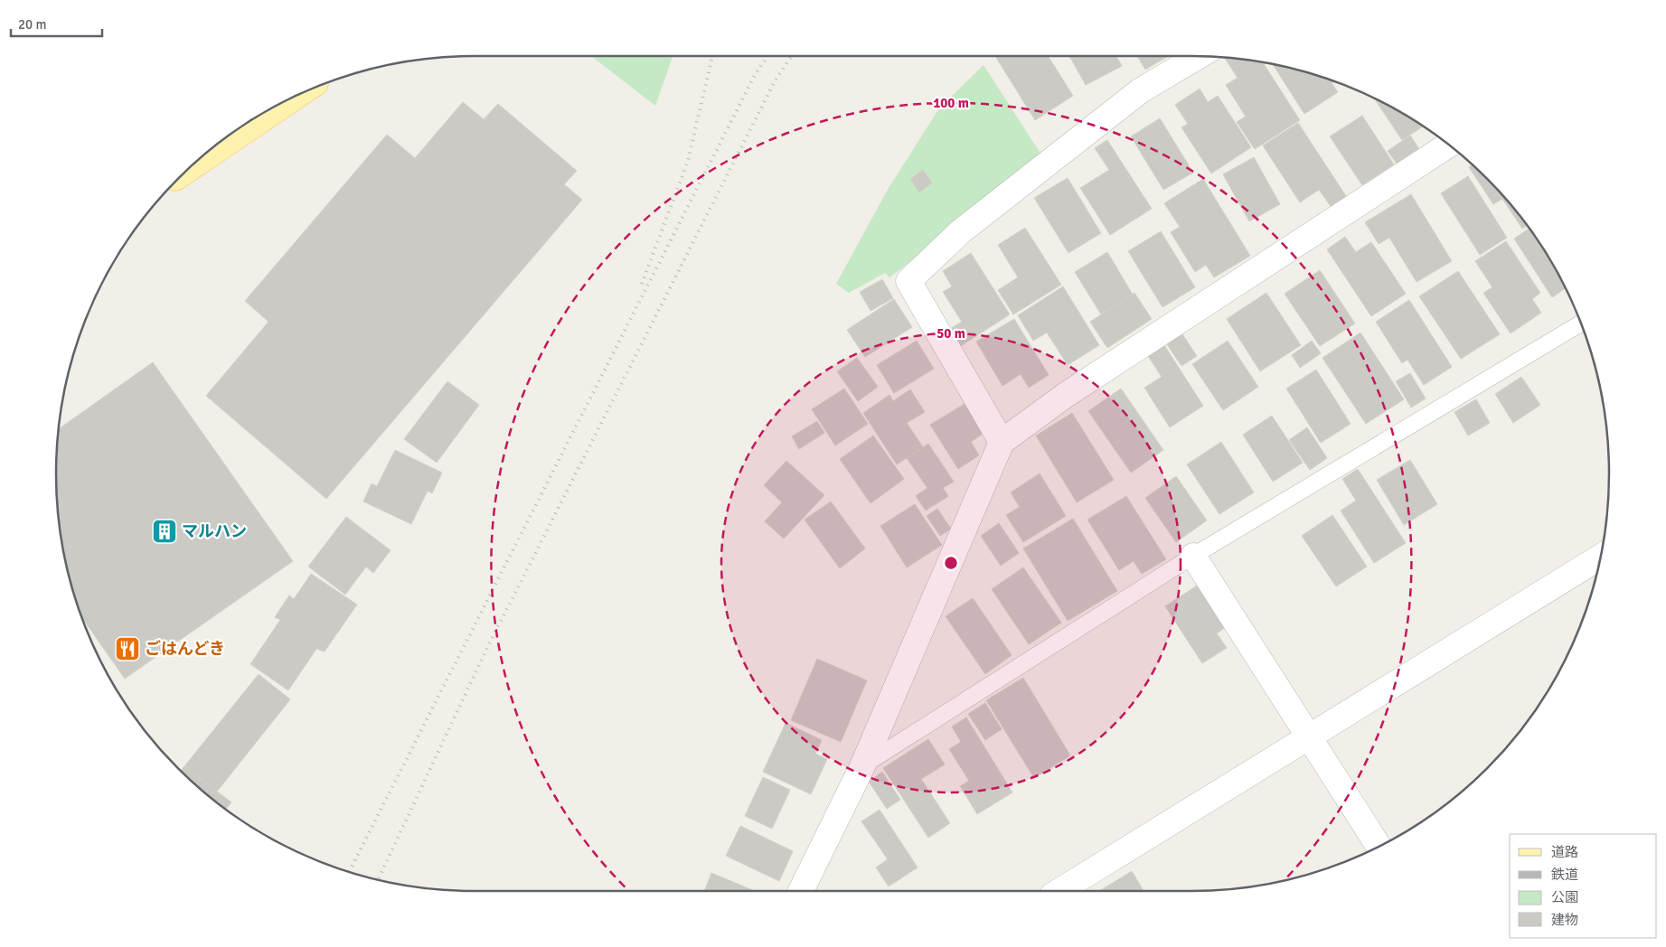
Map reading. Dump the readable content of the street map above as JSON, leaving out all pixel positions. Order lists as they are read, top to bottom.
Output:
{
  "places": {
    "building": ["マルハン"],
    "restaurant": ["ごはんどき"]
  },
  "legend": [
    "道路",
    "鉄道",
    "公園",
    "建物"
  ],
  "scale_bar": "20 m",
  "rings": ["100 m", "50 m"]
}
